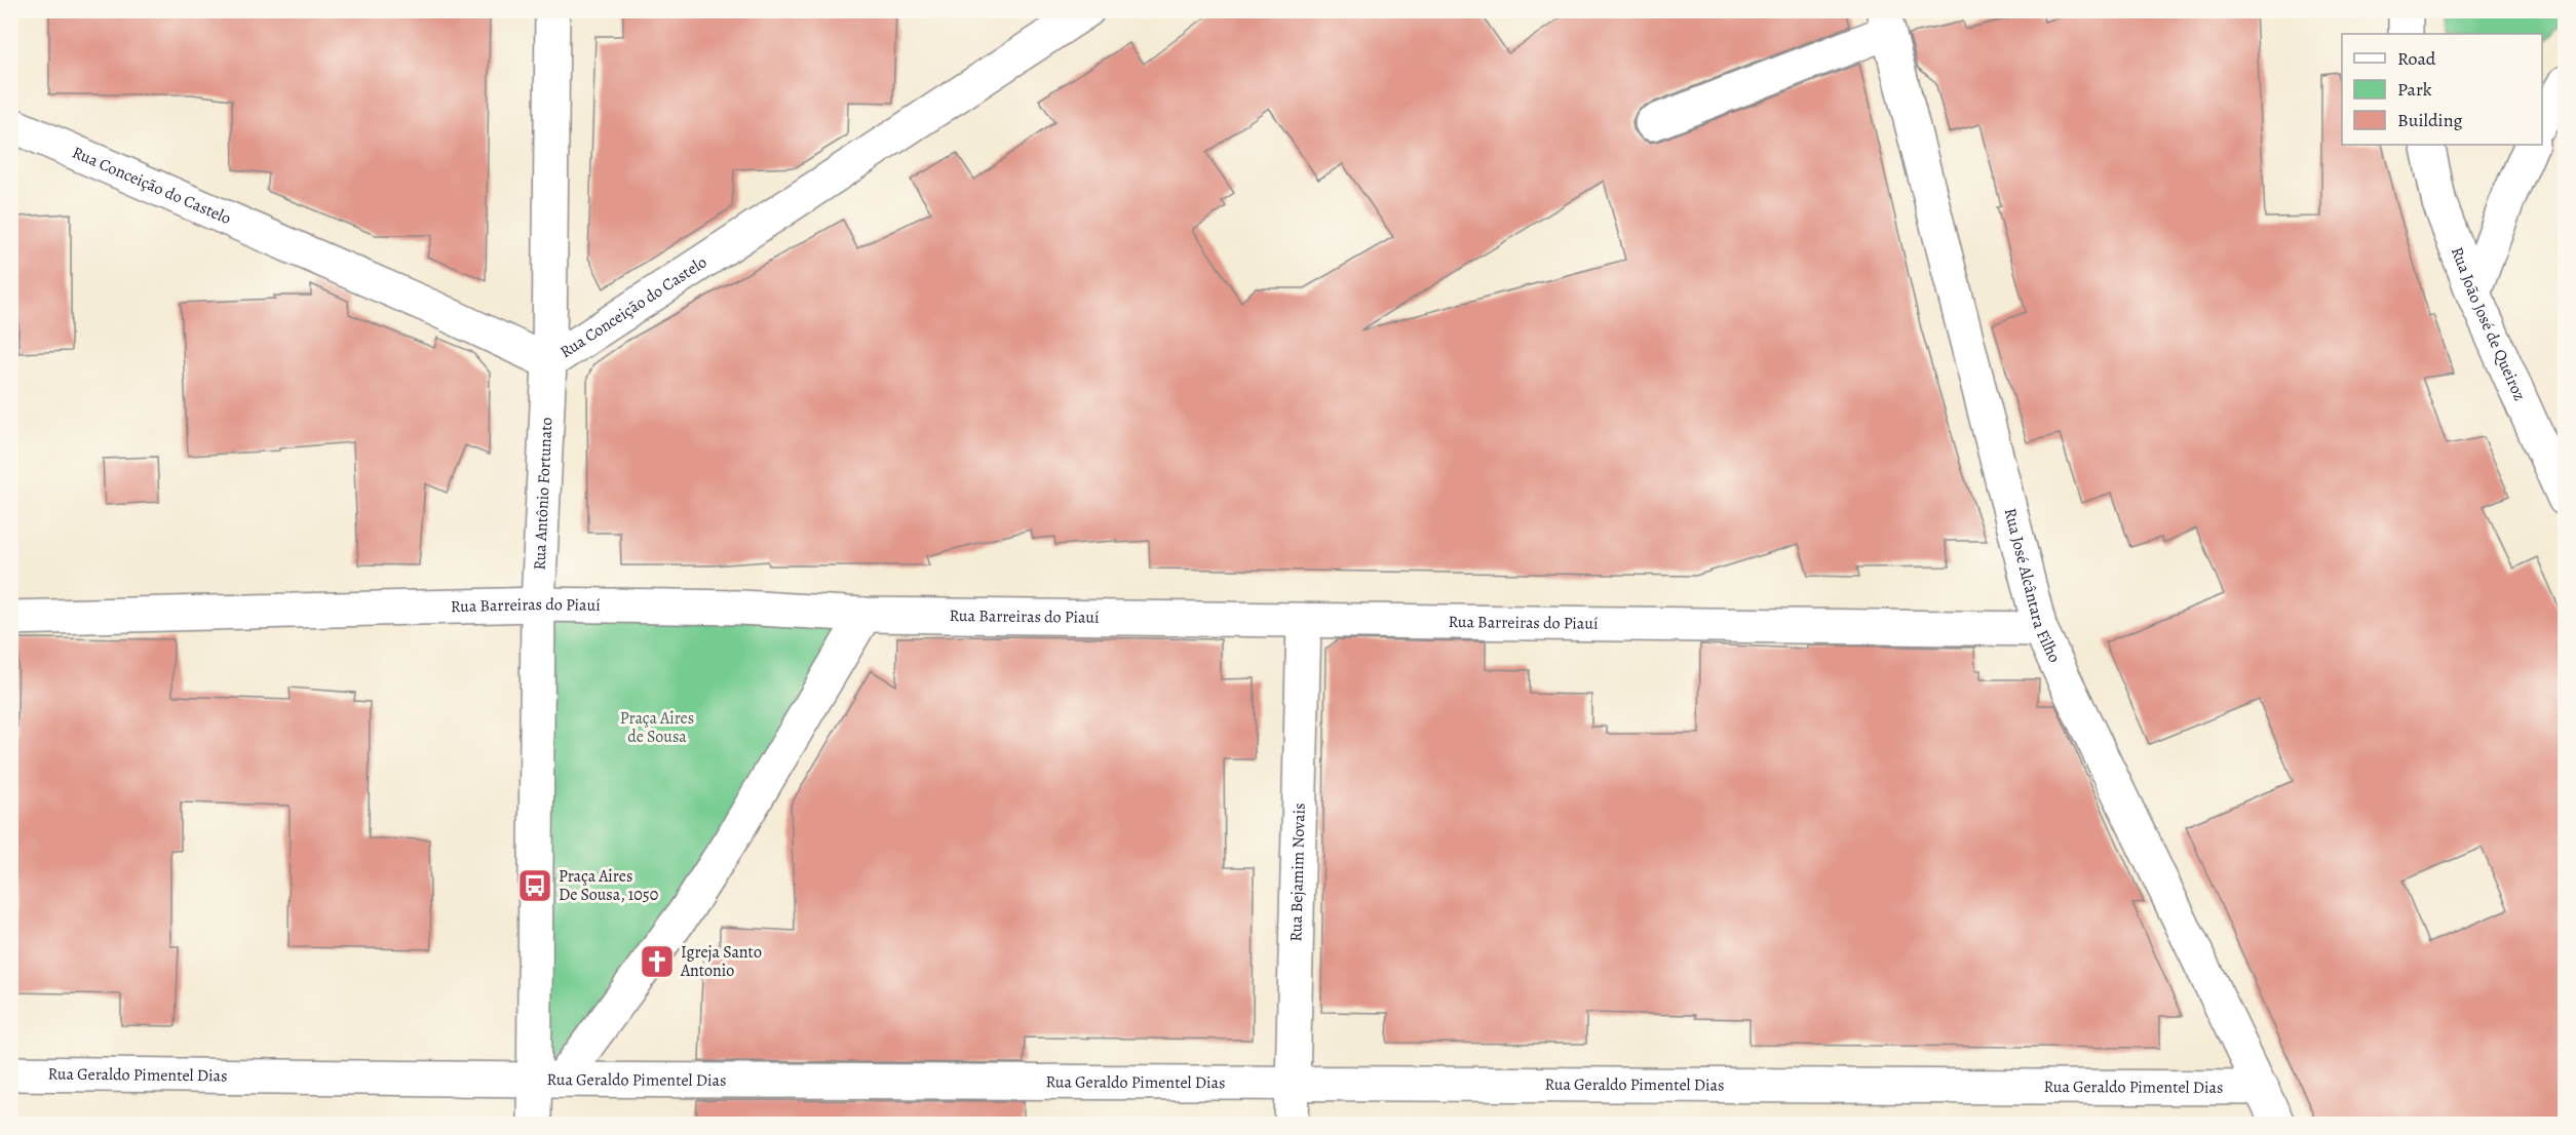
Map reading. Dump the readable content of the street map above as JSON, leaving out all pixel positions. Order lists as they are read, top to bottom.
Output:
{
  "streets": {
    "street": [
      "Rua Conceição do Castelo",
      "Rua João José de Queiroz",
      "Rua Antônio Fortunato",
      "Rua José Alcântara Filho",
      "Rua Barreiras do Piauí",
      "Rua Bejamim Novais",
      "Rua Geraldo Pimentel Dias"
    ]
  },
  "crossings": [
    ["Rua Conceição do Castelo", "Rua Antônio Fortunato"],
    ["Rua Antônio Fortunato", "Rua Barreiras do Piauí"],
    ["Rua Antônio Fortunato", "Rua Geraldo Pimentel Dias"],
    ["Rua José Alcântara Filho", "Rua Barreiras do Piauí"],
    ["Rua José Alcântara Filho", "Rua Geraldo Pimentel Dias"],
    ["Rua Barreiras do Piauí", "Rua Bejamim Novais"],
    ["Rua Bejamim Novais", "Rua Geraldo Pimentel Dias"]
  ],
  "parks": ["Praça Aires de Sousa"],
  "places": {
    "bus stop": ["Praça Aires De Sousa, 1050"],
    "church": ["Igreja Santo Antonio"]
  },
  "legend": ["Road", "Park", "Building"]
}
